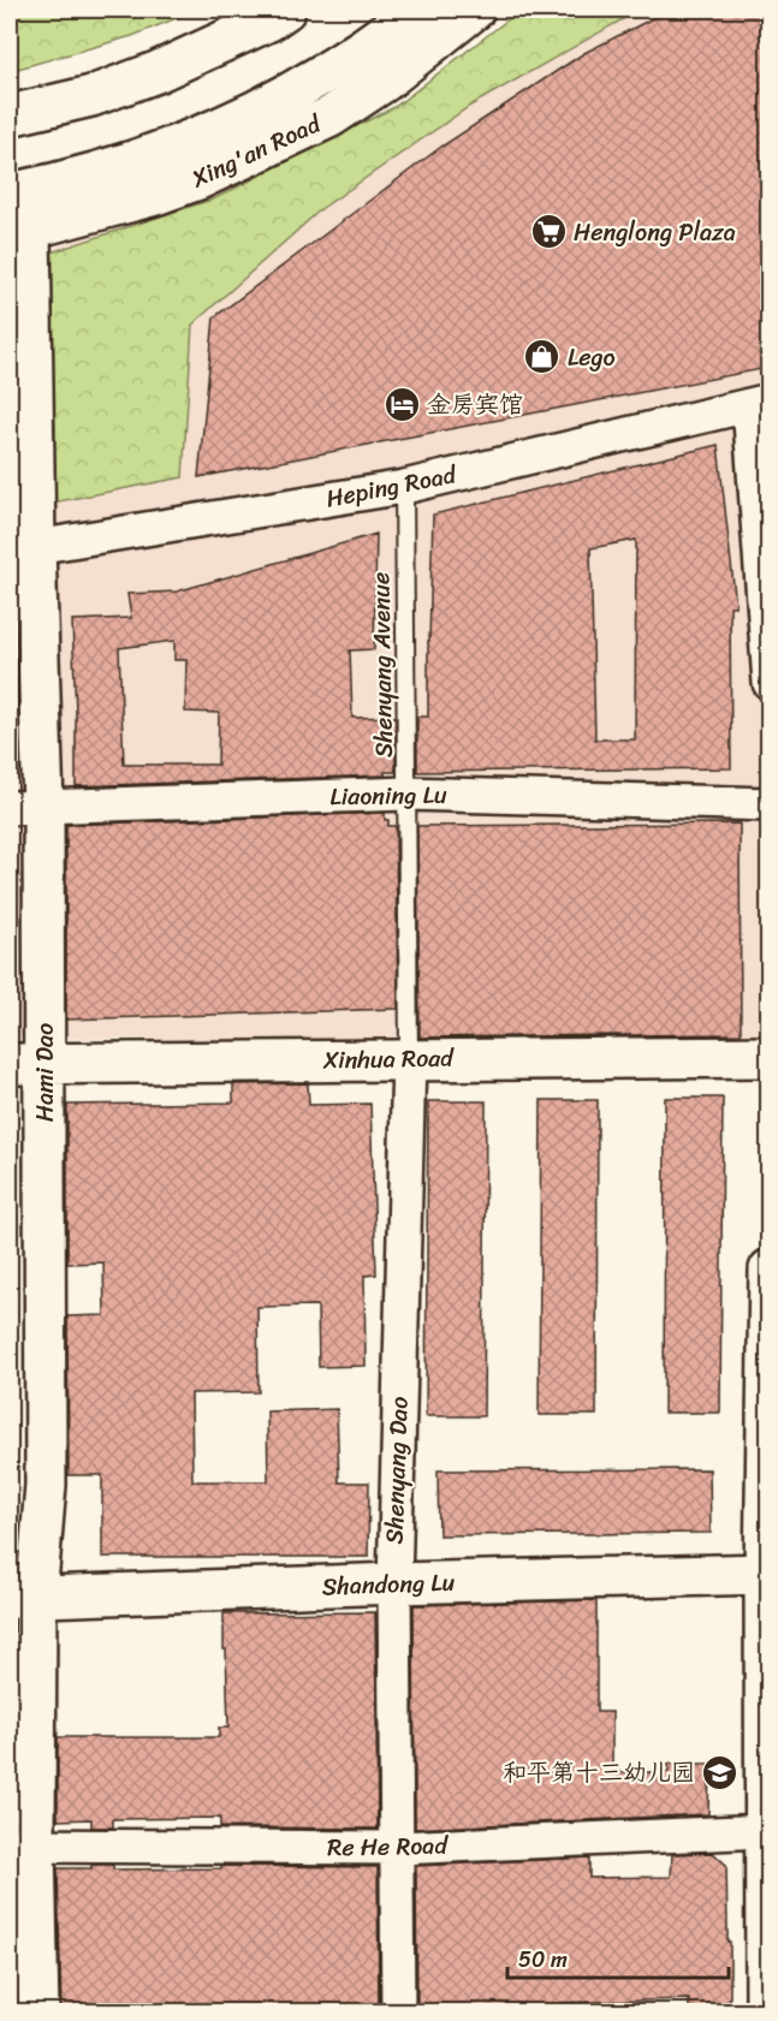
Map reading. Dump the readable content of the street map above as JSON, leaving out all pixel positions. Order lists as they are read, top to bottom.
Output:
{
  "streets": {
    "street": [
      "Xing'an Road",
      "Heping Road",
      "Liaoning Lu",
      "Xinhua Road",
      "Hami Dao",
      "Shenyang Dao",
      "Shandong Lu",
      "Re He Road"
    ],
    "lane": ["Shenyang Avenue"]
  },
  "crossings": [
    ["Xing'an Road", "Hami Dao"],
    ["Heping Road", "Shenyang Avenue"],
    ["Heping Road", "Hami Dao"],
    ["Shenyang Avenue", "Liaoning Lu"],
    ["Shenyang Avenue", "Xinhua Road"],
    ["Shenyang Avenue", "Shenyang Dao"],
    ["Liaoning Lu", "Hami Dao"],
    ["Xinhua Road", "Hami Dao"],
    ["Xinhua Road", "Shenyang Dao"],
    ["Hami Dao", "Shandong Lu"],
    ["Hami Dao", "Re He Road"],
    ["Shenyang Dao", "Shandong Lu"],
    ["Shenyang Dao", "Re He Road"]
  ],
  "places": {
    "supermarket": ["Henglong Plaza"],
    "shop": ["Lego"],
    "hotel": ["金房宾馆"],
    "school or university": ["和平第十三幼儿园"]
  },
  "scale_bar": "50 m"
}
